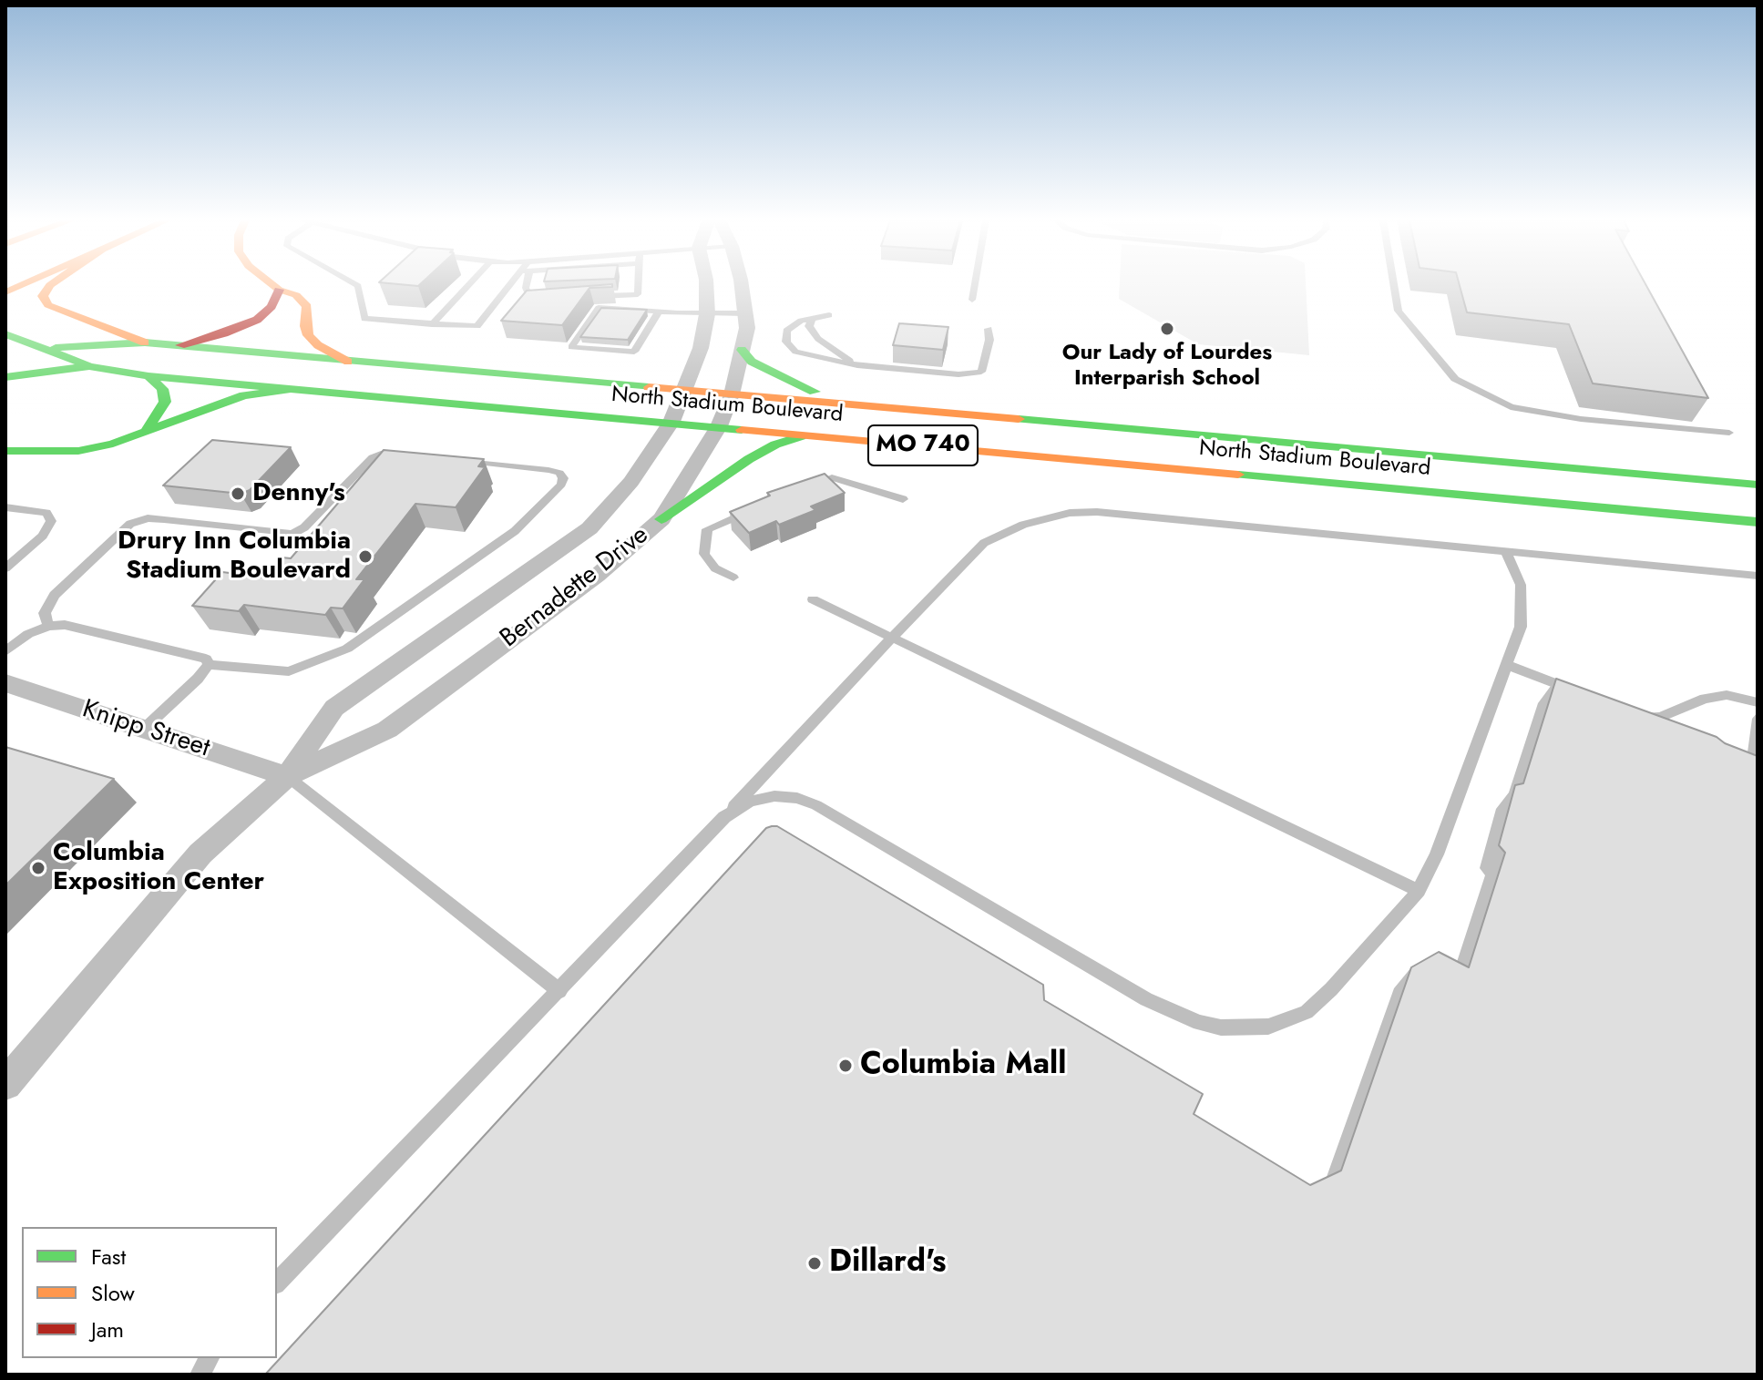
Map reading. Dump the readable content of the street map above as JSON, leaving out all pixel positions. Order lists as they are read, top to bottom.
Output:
{
  "streets": {
    "main road": ["North Stadium Boulevard", "MO 740"],
    "street": ["Bernadette Drive", "Knipp Street"]
  },
  "crossings": [
    ["North Stadium Boulevard", "Bernadette Drive"],
    ["Bernadette Drive", "Knipp Street"]
  ],
  "places": [
    "Our Lady of Lourdes Interparish School",
    "Denny's",
    "Drury Inn Columbia Stadium Boulevard",
    "Columbia Exposition Center",
    "Columbia Mall",
    "Dillard's"
  ],
  "legend": ["Fast", "Slow", "Jam"]
}
